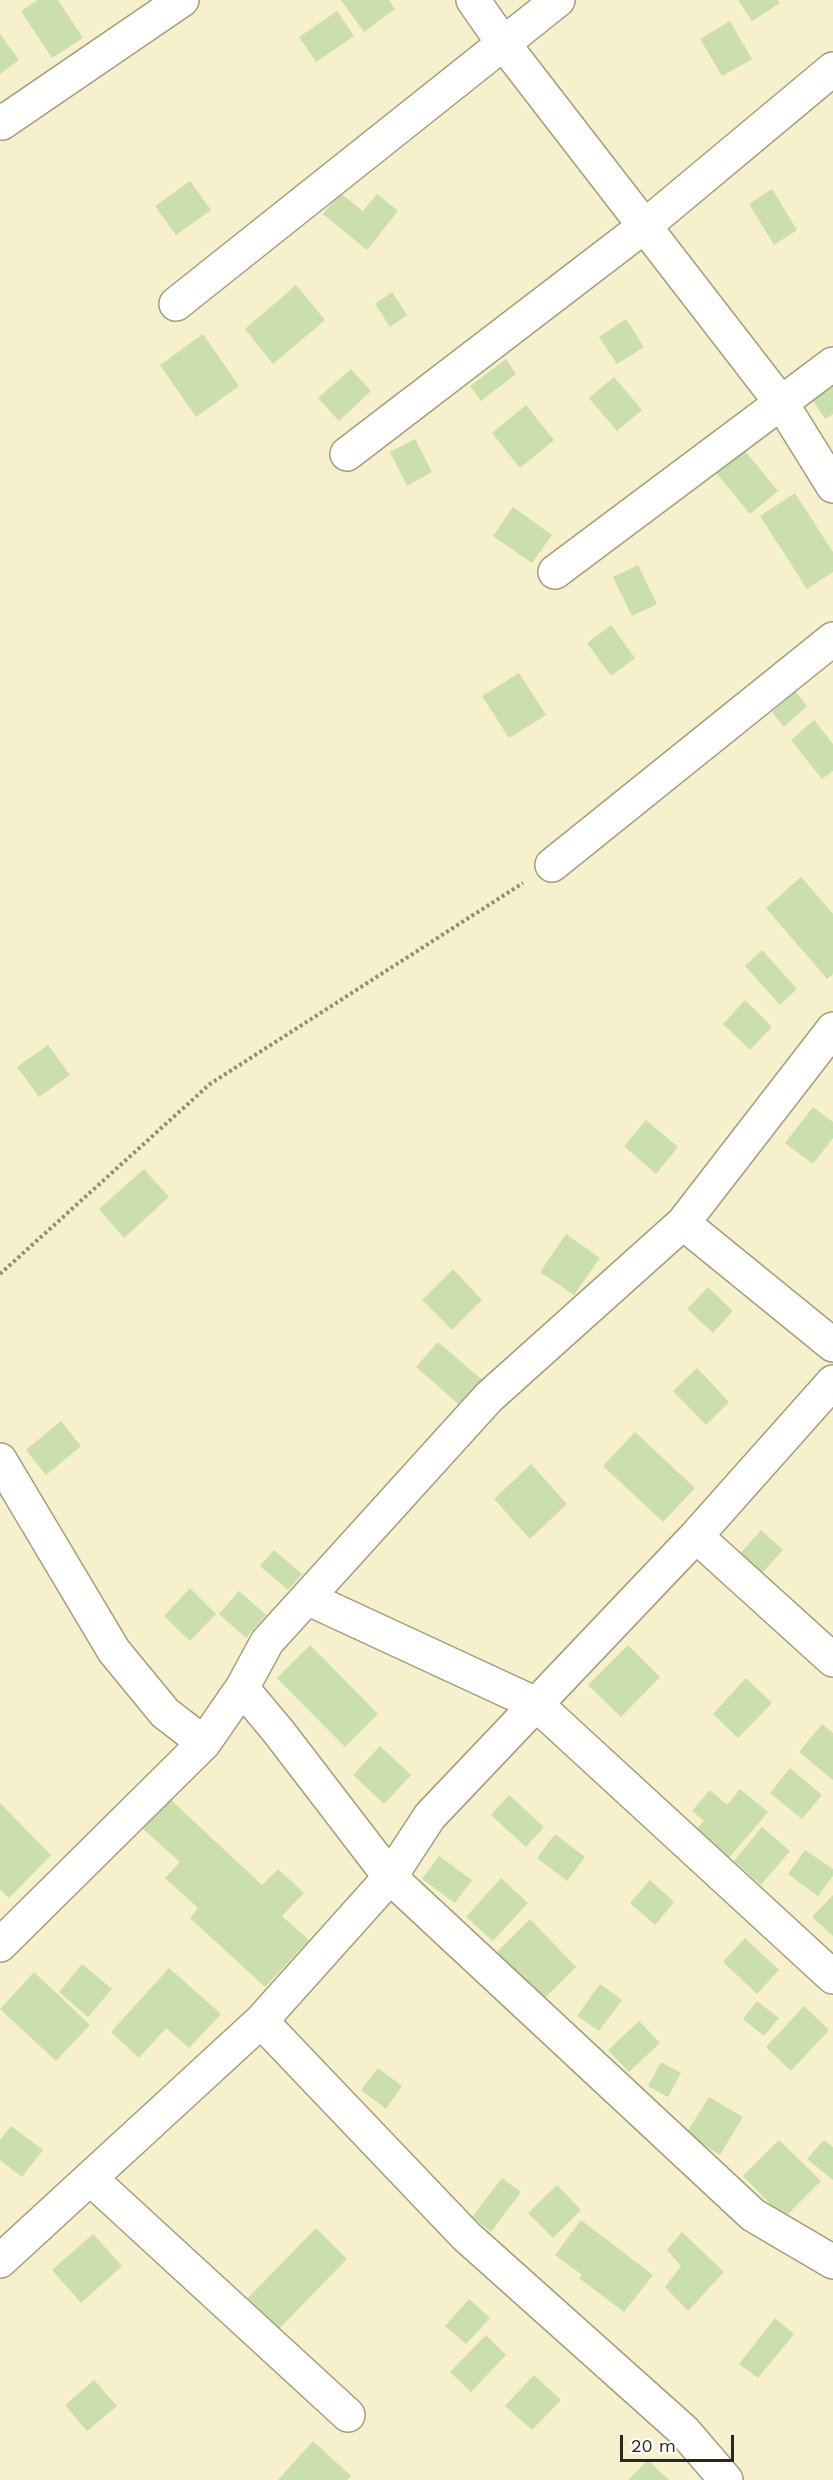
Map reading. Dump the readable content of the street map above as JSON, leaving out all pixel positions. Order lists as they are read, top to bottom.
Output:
{
  "scale_bar": "20 m"
}
